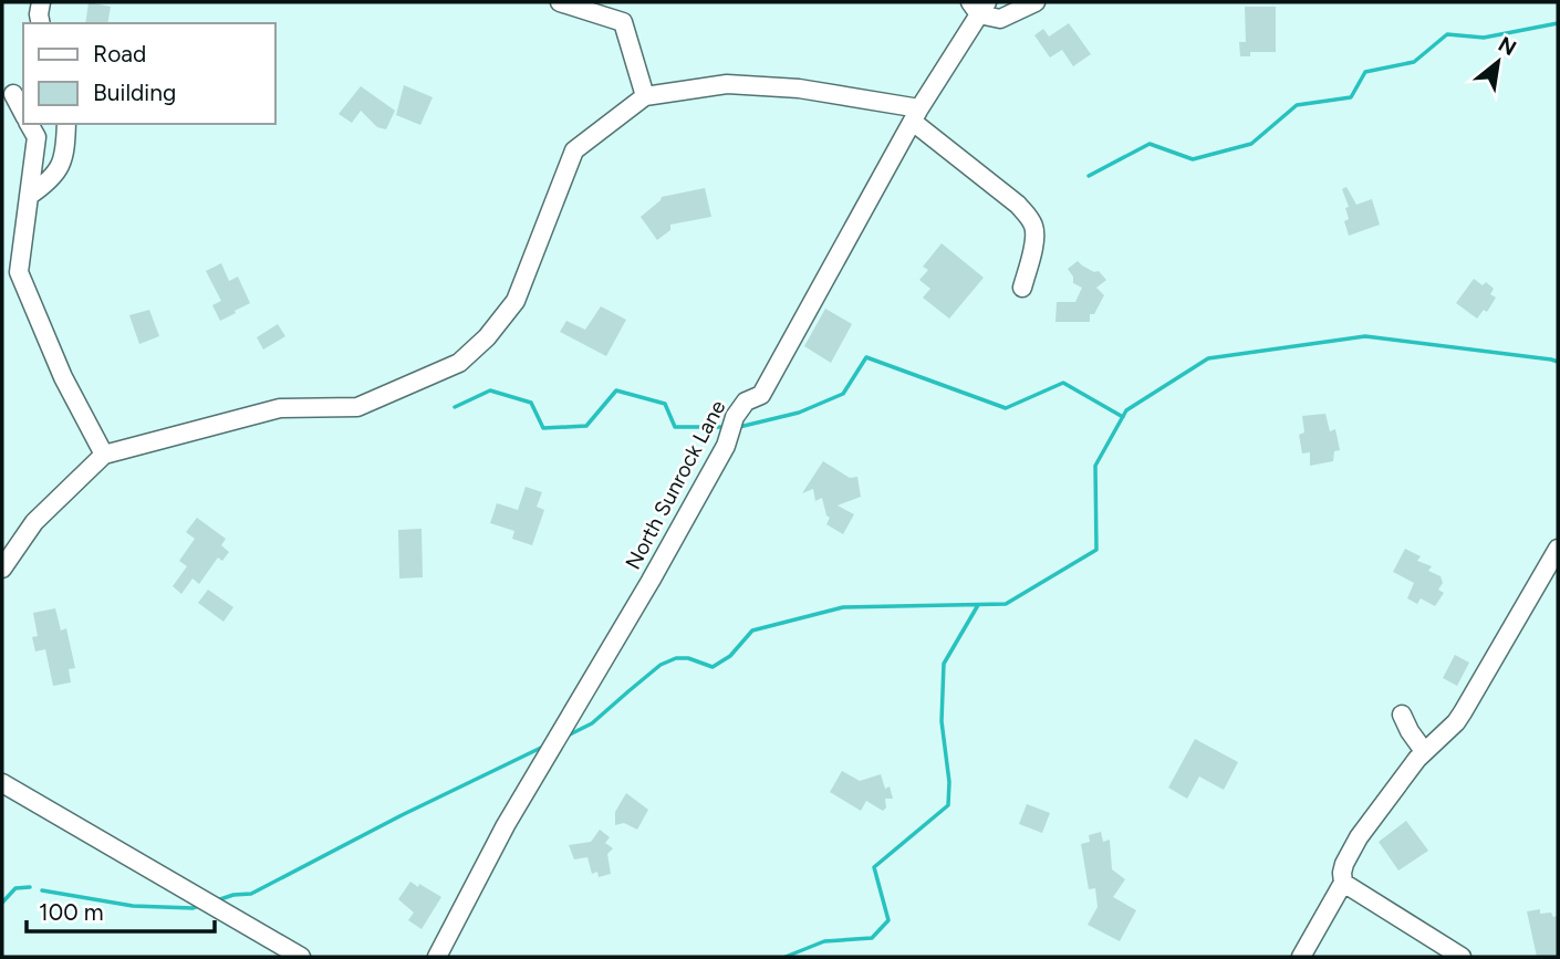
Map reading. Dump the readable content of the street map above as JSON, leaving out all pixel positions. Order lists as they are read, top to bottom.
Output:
{
  "streets": {
    "street": ["North Sunrock Lane"]
  },
  "legend": ["Road", "Building"],
  "scale_bar": "100 m",
  "north": "top right"
}
